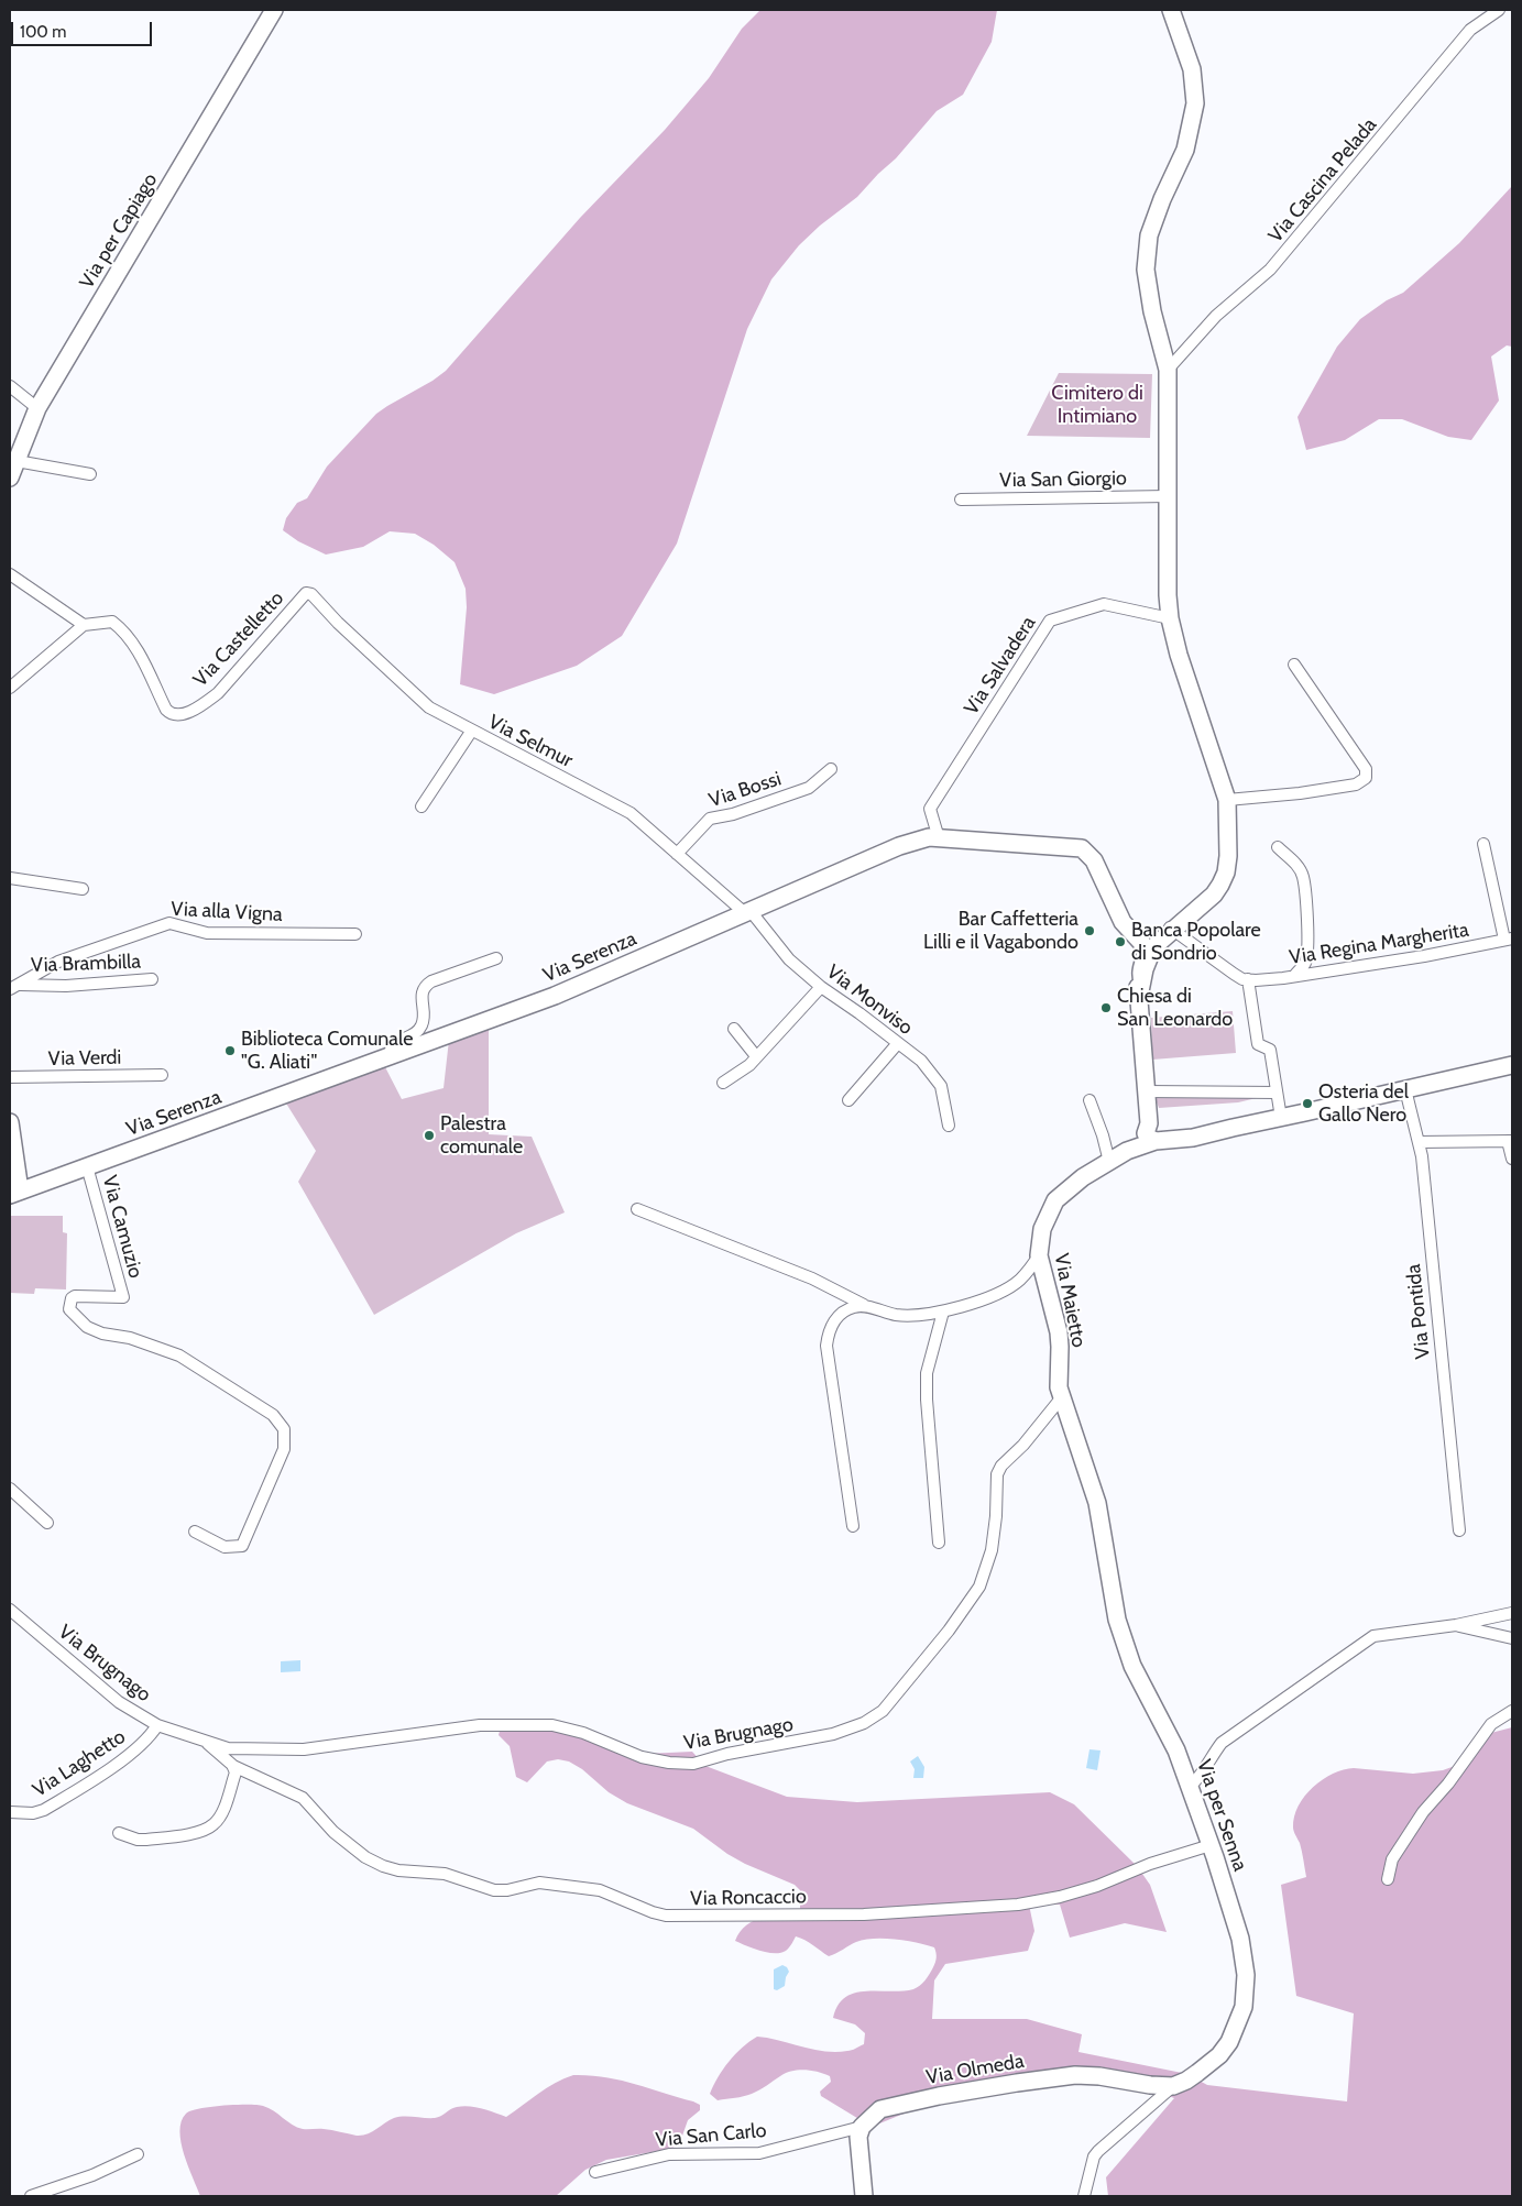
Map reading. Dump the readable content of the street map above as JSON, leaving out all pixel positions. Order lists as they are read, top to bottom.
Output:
{
  "streets": {
    "street": [
      "Via Cascina Pelada",
      "Via per Capiago",
      "Via San Giorgio",
      "Via Castelletto",
      "Via Salvadera",
      "Via Selmur",
      "Via Bossi",
      "Via alla Vigna",
      "Via Regina Margherita",
      "Via Serenza",
      "Via Brambilla",
      "Via Monviso",
      "Via Verdi",
      "Via Camuzio",
      "Via Maietto",
      "Via Pontida",
      "Via Brugnago",
      "Via Laghetto",
      "Via per Senna",
      "Via Roncaccio",
      "Via Olmeda",
      "Via San Carlo"
    ]
  },
  "crossings": [
    ["Via Castelletto", "Via Selmur"],
    ["Via Salvadera", "Via Serenza"],
    ["Via Selmur", "Via Bossi"],
    ["Via Selmur", "Via Serenza"],
    ["Via Selmur", "Via Monviso"],
    ["Via alla Vigna", "Via Brambilla"],
    ["Via Serenza", "Via Monviso"],
    ["Via Serenza", "Via Camuzio"],
    ["Via Maietto", "Via Brugnago"],
    ["Via Maietto", "Via per Senna"],
    ["Via Brugnago", "Via Laghetto"],
    ["Via Brugnago", "Via per Senna"],
    ["Via Brugnago", "Via Roncaccio"],
    ["Via per Senna", "Via Roncaccio"],
    ["Via per Senna", "Via Olmeda"],
    ["Via Olmeda", "Via San Carlo"]
  ],
  "parks": ["Cimitero di Intimiano"],
  "places": [
    "Bar Caffetteria Lilli e il Vagabondo",
    "Banca Popolare di Sondrio",
    "Chiesa di San Leonardo",
    "Biblioteca Comunale \"G. Aliati\"",
    "Osteria del Gallo Nero",
    "Palestra comunale"
  ],
  "scale_bar": "100 m"
}
